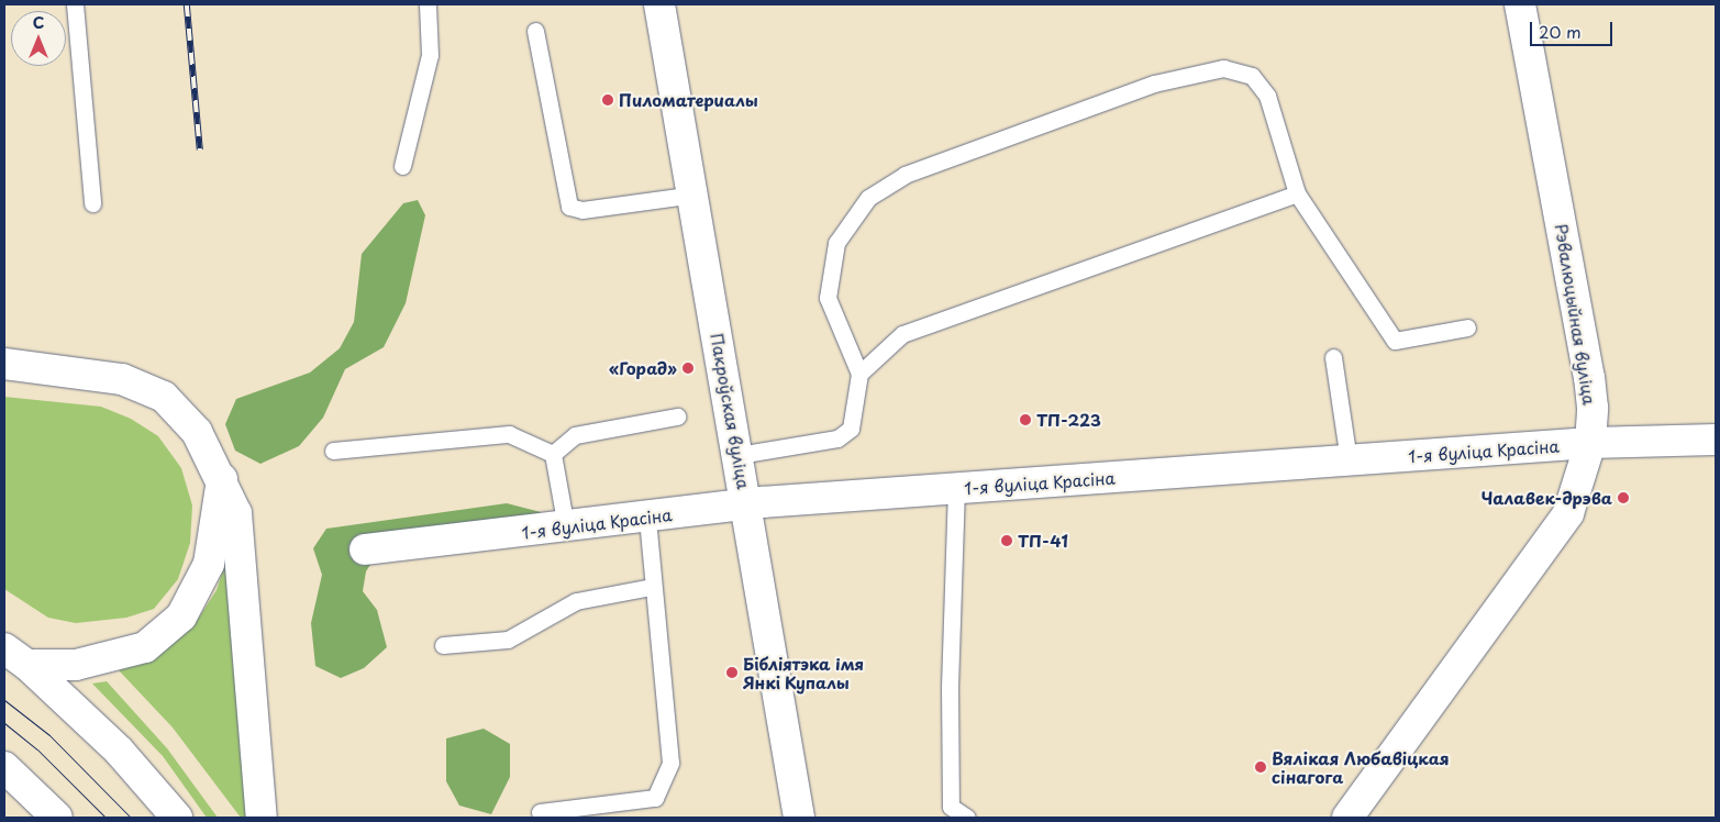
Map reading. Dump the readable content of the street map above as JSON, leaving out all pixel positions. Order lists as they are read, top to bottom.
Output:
{
  "streets": {
    "street": ["Рэвалюцыйная вуліца", "Пакроўская вуліца", "1-я вуліца Красіна"]
  },
  "crossings": [
    ["Рэвалюцыйная вуліца", "1-я вуліца Красіна"],
    ["Пакроўская вуліца", "1-я вуліца Красіна"]
  ],
  "places": [
    "Пиломатериалы",
    "«Горад»",
    "ТП-223",
    "Чалавек-дрэва",
    "ТП-41",
    "Бібліятэка імя Янкі Купалы",
    "Вялікая Любавіцкая сінагога"
  ],
  "scale_bar": "20 m",
  "north": "top"
}
